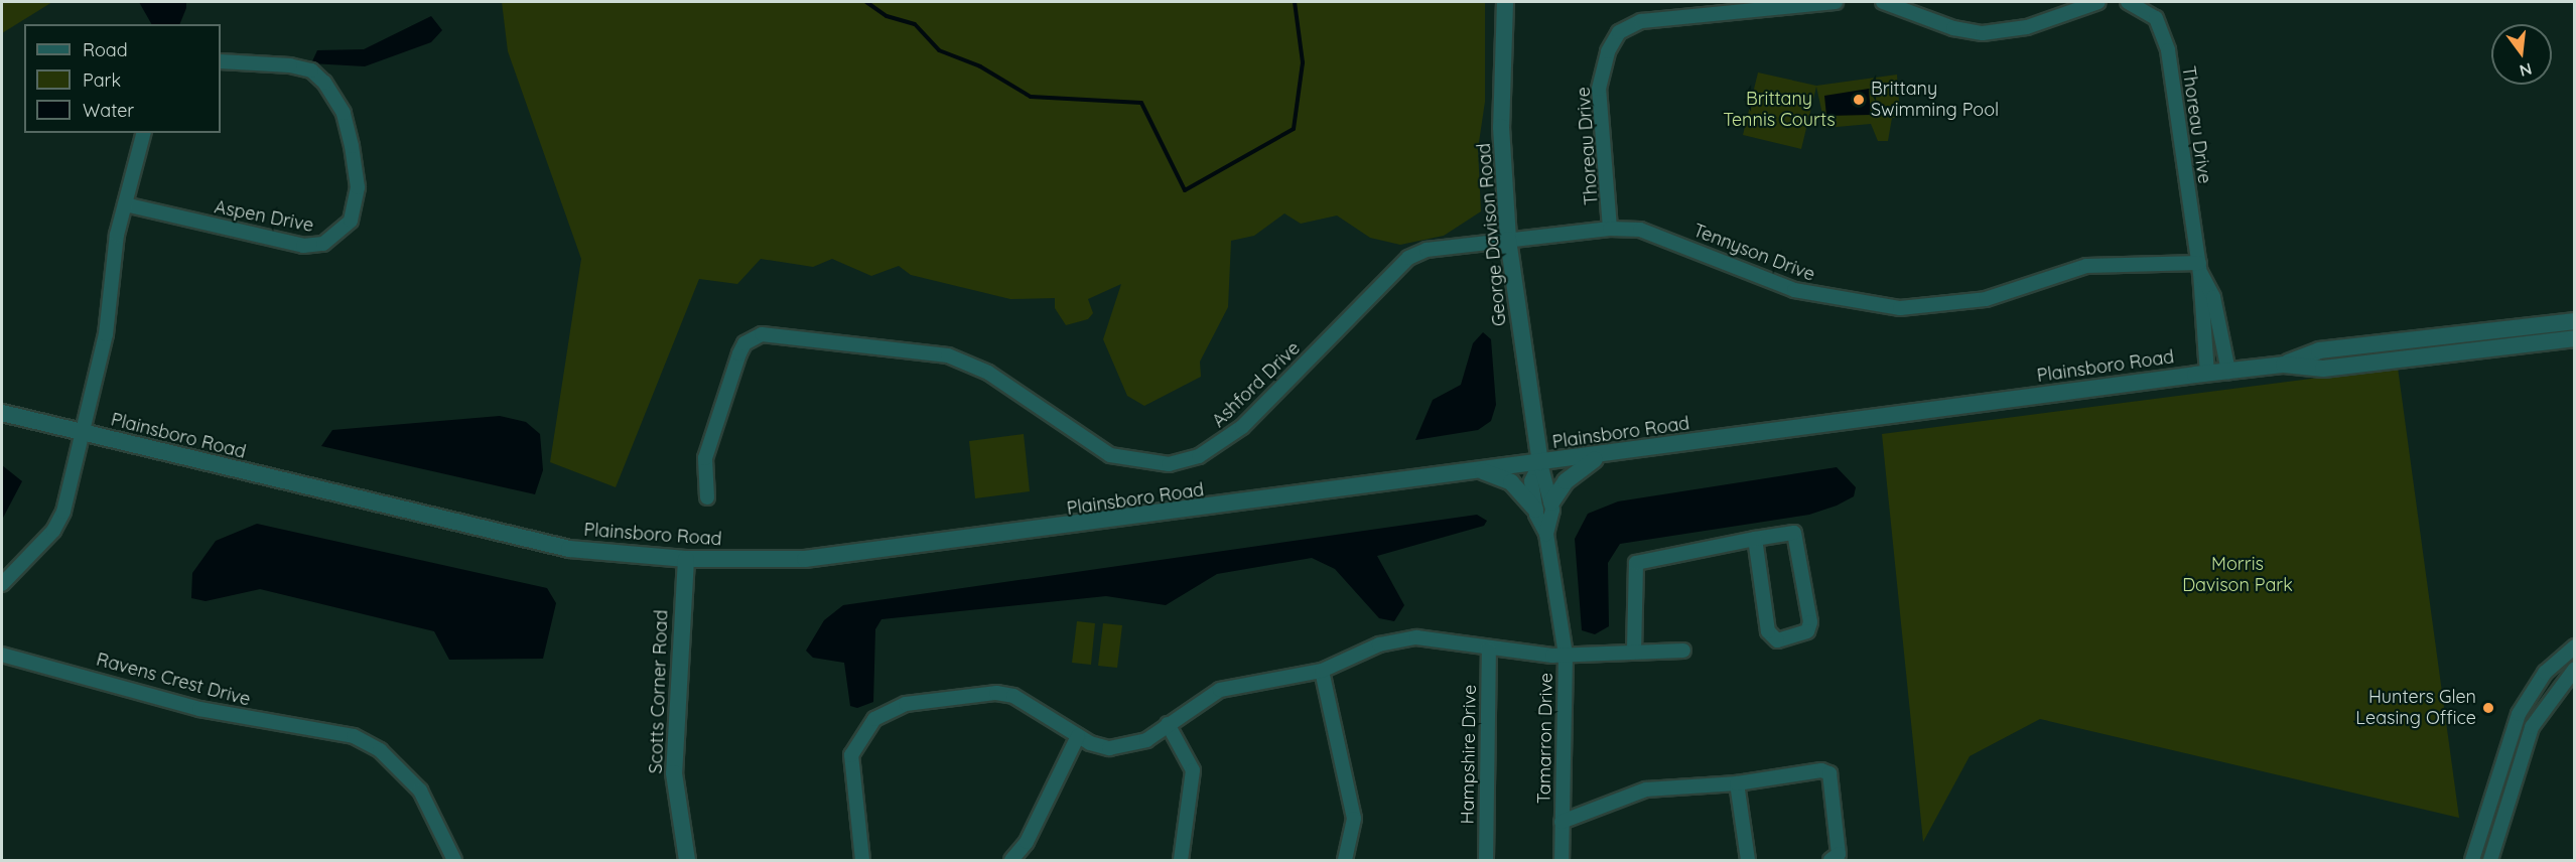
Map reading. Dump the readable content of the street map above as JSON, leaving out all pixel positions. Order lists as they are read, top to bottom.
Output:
{
  "streets": {
    "street": [
      "Thoreau Drive",
      "Aspen Drive",
      "George Davison Road",
      "Tennyson Drive",
      "Plainsboro Road",
      "Ashford Drive",
      "Ravens Crest Drive",
      "Scotts Corner Road",
      "Tamarron Drive",
      "Hampshire Drive"
    ]
  },
  "crossings": [
    ["Thoreau Drive", "Tennyson Drive"],
    ["Thoreau Drive", "Plainsboro Road"],
    ["George Davison Road", "Tennyson Drive"],
    ["George Davison Road", "Plainsboro Road"],
    ["George Davison Road", "Ashford Drive"],
    ["George Davison Road", "Tamarron Drive"],
    ["Tennyson Drive", "Ashford Drive"],
    ["Plainsboro Road", "Scotts Corner Road"],
    ["Plainsboro Road", "Tamarron Drive"]
  ],
  "parks": ["Brittany Tennis Courts", "Morris Davison Park"],
  "places": ["Brittany Swimming Pool", "Hunters Glen Leasing Office"],
  "legend": ["Road", "Park", "Water"],
  "north": "bottom"
}
